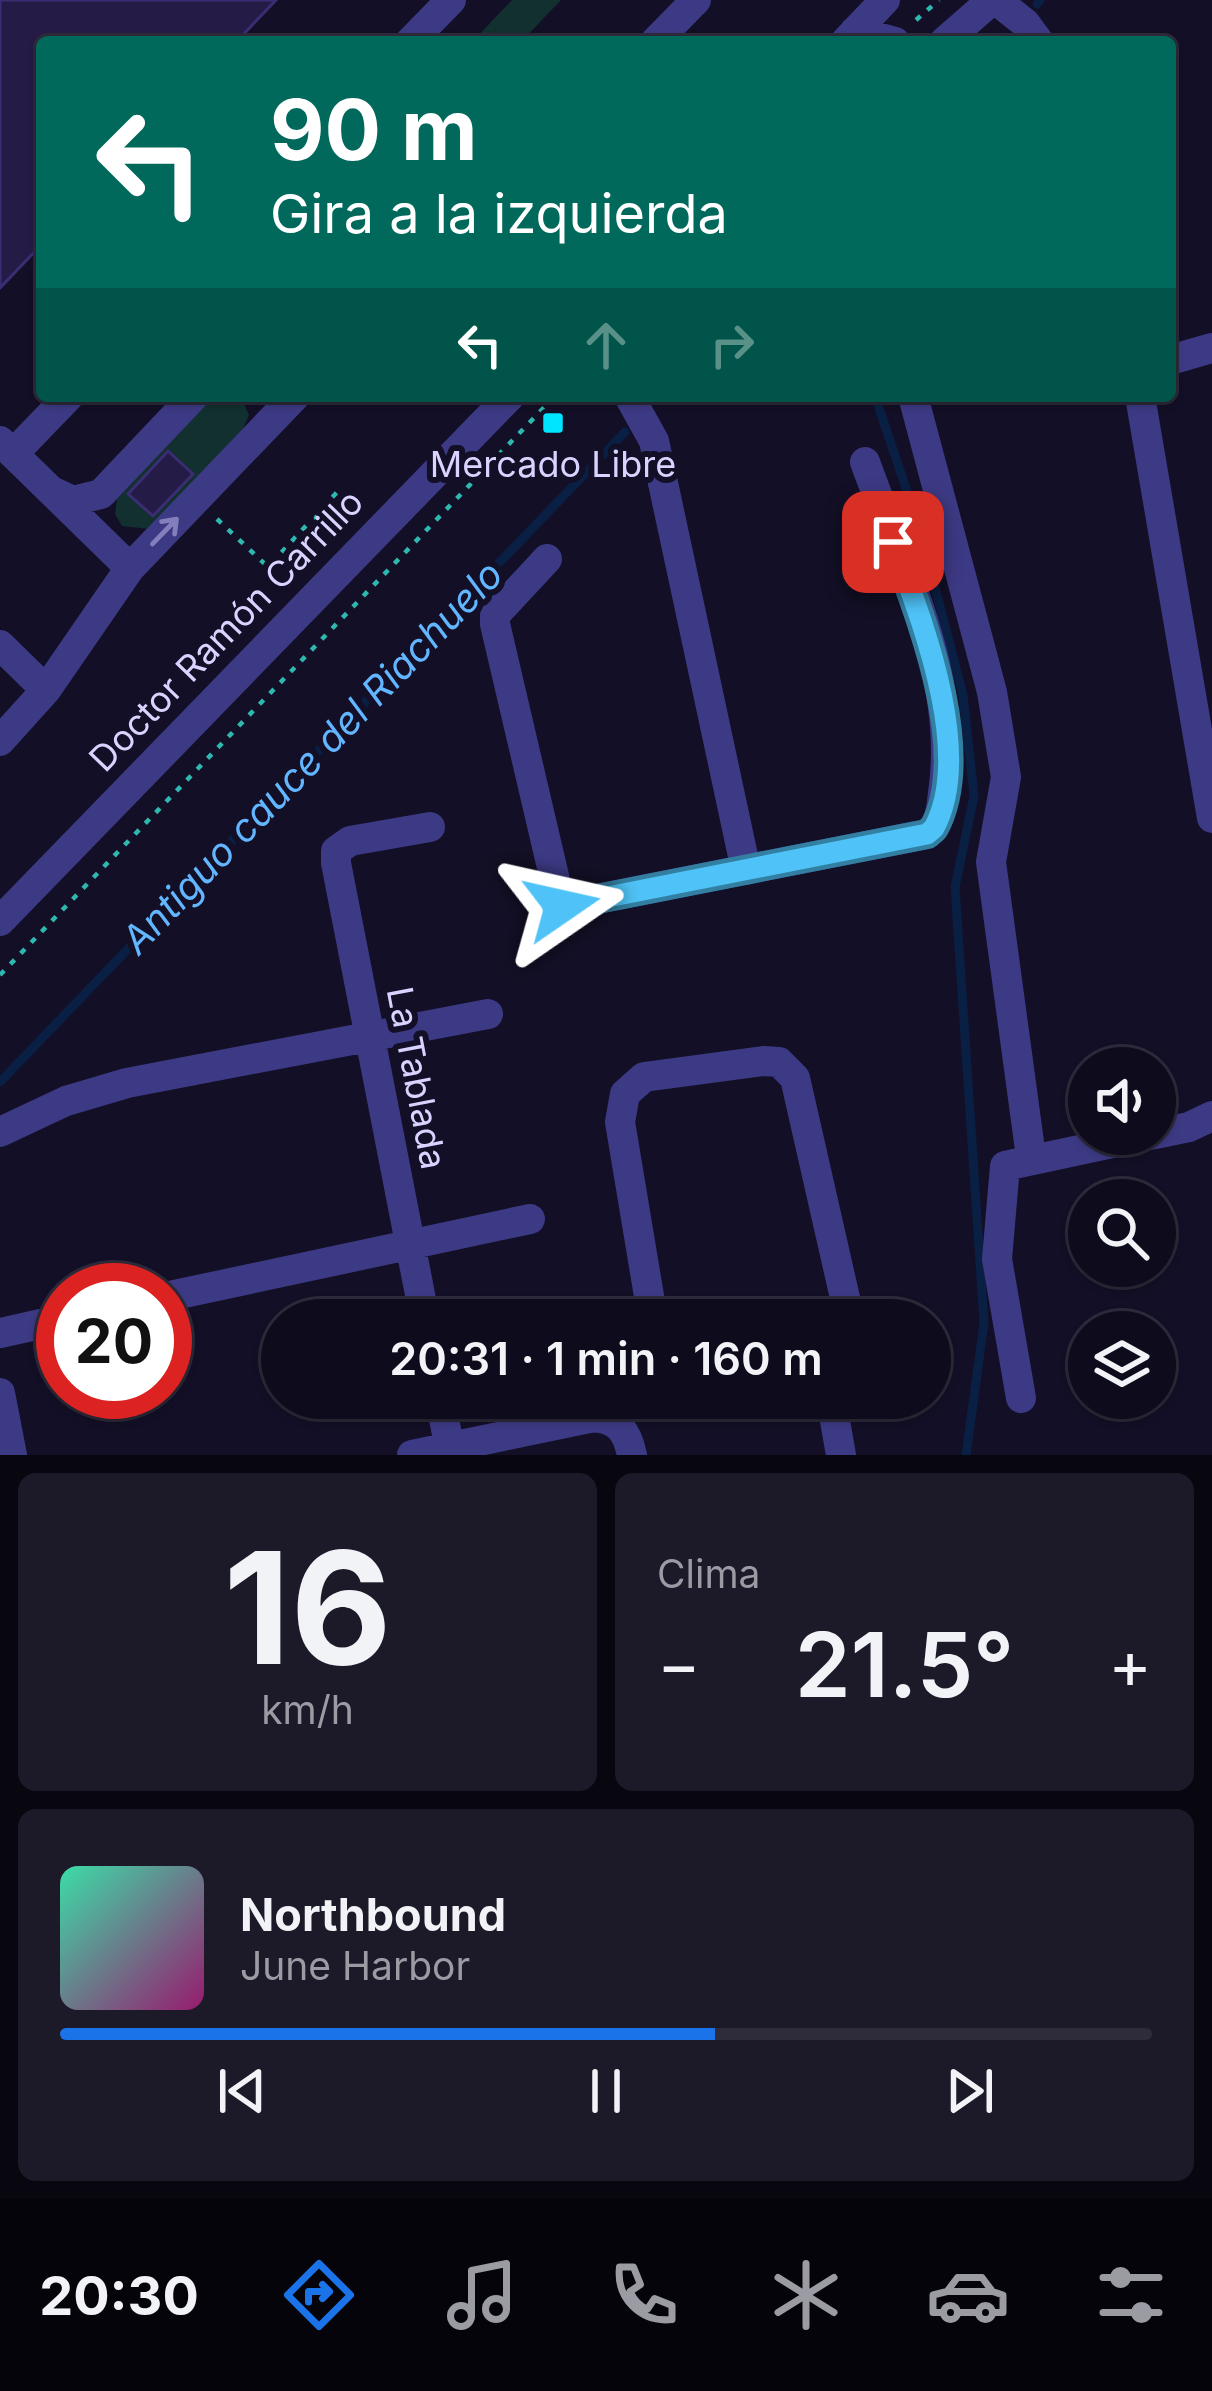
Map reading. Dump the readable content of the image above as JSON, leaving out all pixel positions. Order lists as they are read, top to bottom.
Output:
{
  "streets": {
    "street": ["Doctor Ramón Carrillo", "La Tablada"]
  },
  "water": ["Antiguo cauce del Riachuelo"],
  "places": {
    "transit": ["Mercado Libre"]
  },
  "page": {
    "turn": ["90 m", "Gira a la izquierda"],
    "limit": "20",
    "trip": "20:31 · 1 min · 160 m",
    "tile": [
      ["16", "km/h"],
      "Clima"
    ],
    "heat": ["−", "21.5°", "+"],
    "song": ["Northbound", "June Harbor"],
    "tabs": "20:30"
  }
}
